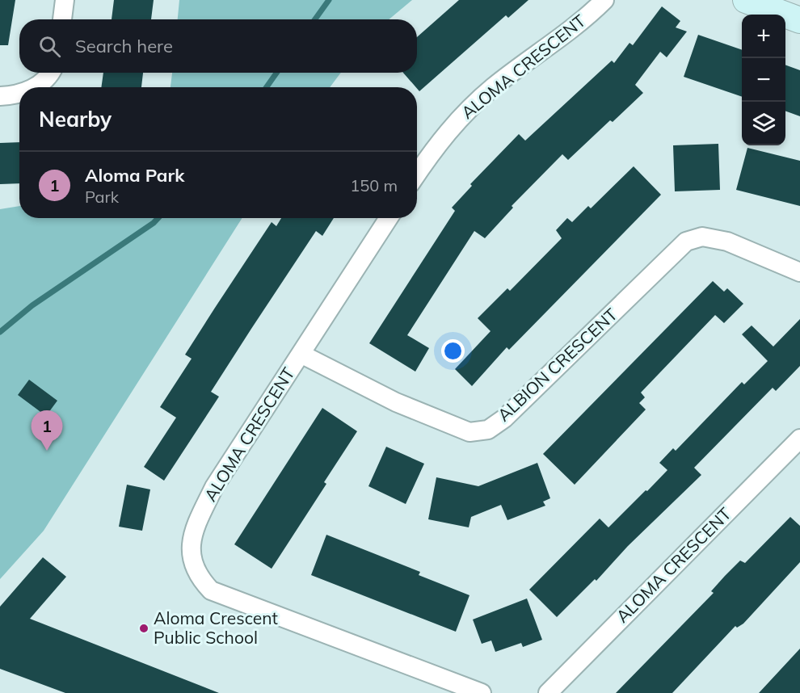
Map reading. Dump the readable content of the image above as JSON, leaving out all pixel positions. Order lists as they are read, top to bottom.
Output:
{
  "streets": {
    "street": ["ALOMA CRESCENT", "ALBION CRESCENT"]
  },
  "crossings": [
    ["ALOMA CRESCENT", "ALBION CRESCENT"]
  ],
  "places": ["Aloma Crescent Public School"],
  "page": {
    "map_buttons": ["+", "−"],
    "search": "Search here",
    "heading": "Nearby",
    "list": [
      {
        "mark": "1",
        "name": "Aloma Park",
        "note": "Park",
        "value": "150 m"
      }
    ],
    "pins": "1"
  }
}
